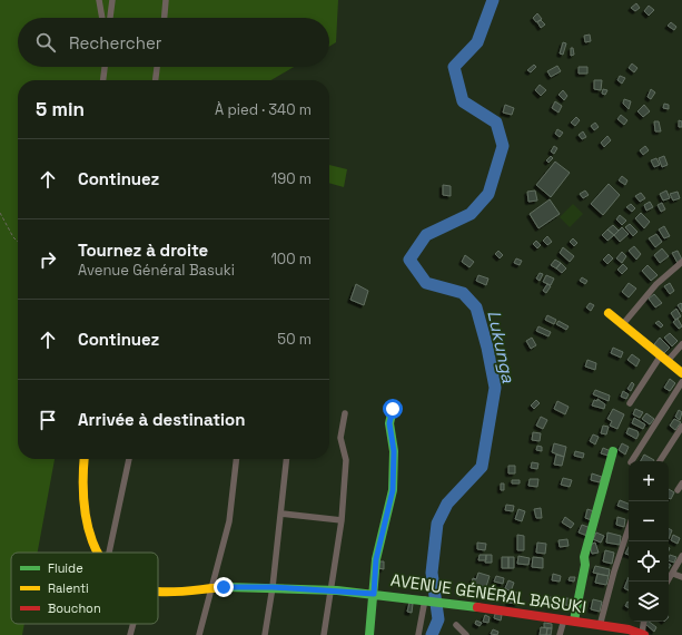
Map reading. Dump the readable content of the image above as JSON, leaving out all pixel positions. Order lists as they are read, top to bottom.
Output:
{
  "streets": {
    "street": ["AVENUE GÉNÉRAL BASUKI"]
  },
  "water": ["Lukunga"],
  "legend": ["Fluide", "Ralenti", "Bouchon"],
  "page": {
    "search": "Rechercher",
    "heading": ["5 min", "À pied · 340 m"],
    "list": [
      ["Continuez", "190 m"],
      ["Tournez à droite", "Avenue Général Basuki", "100 m"],
      ["Continuez", "50 m"],
      "Arrivée à destination"
    ],
    "map_buttons": ["+", "−"]
  }
}
